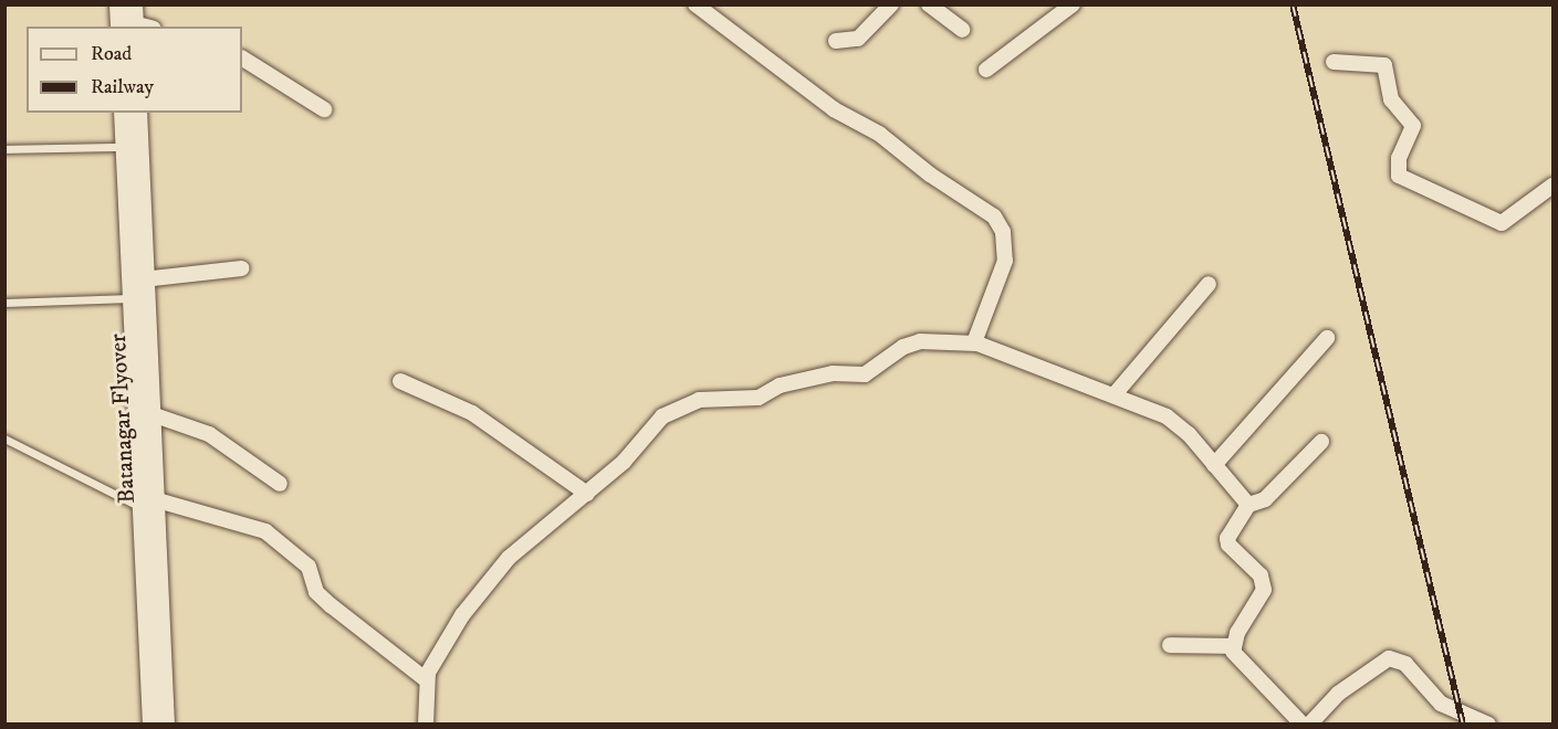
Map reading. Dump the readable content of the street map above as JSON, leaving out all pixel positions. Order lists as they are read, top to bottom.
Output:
{
  "streets": {
    "main road": ["Batanagar Flyover"]
  },
  "legend": ["Road", "Railway"]
}
